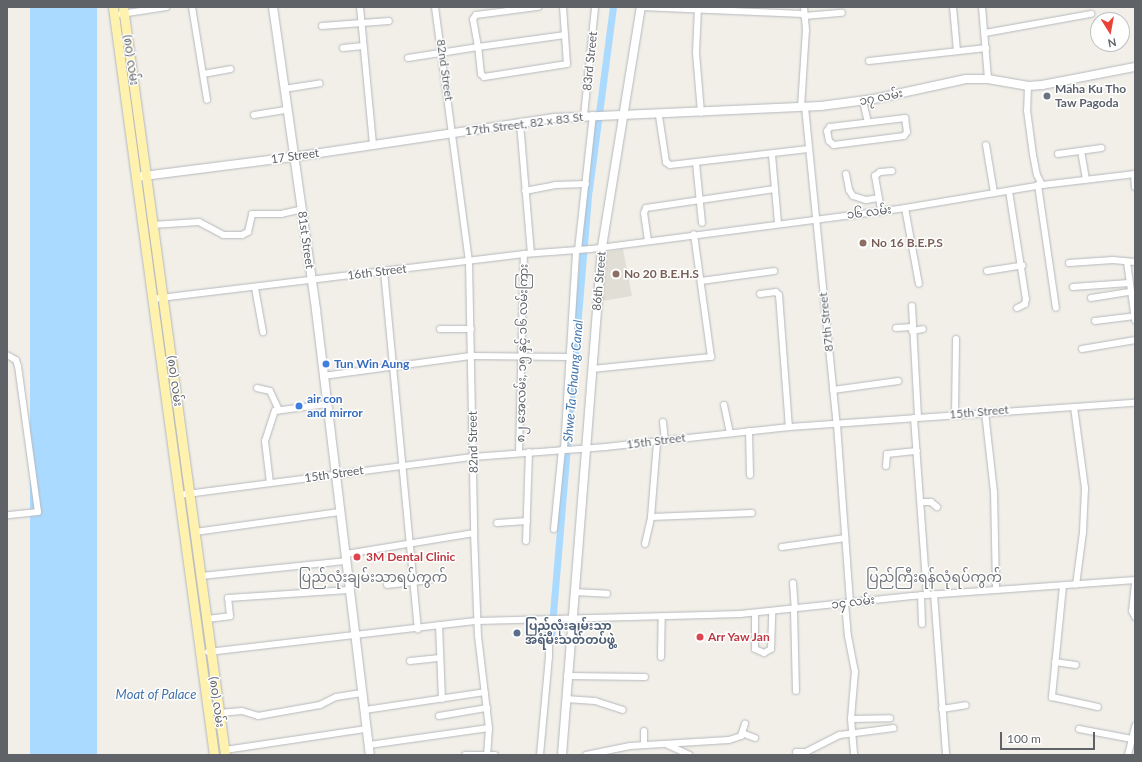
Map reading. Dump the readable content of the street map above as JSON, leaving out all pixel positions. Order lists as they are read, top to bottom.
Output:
{
  "streets": {
    "main road": ["(၈၀) လမ်း"],
    "street": [
      "83rd Street",
      "82nd Street",
      "၁၇ လမ်း",
      "17th Street, 82 x 83 St",
      "17 Street",
      "၁၆ လမ်း",
      "81st Street",
      "16th Street",
      "86th Street",
      "87th Street",
      "၈၂ အေလမ်း, ၁၅ နှင့် ၁၆ လမ်းကြား",
      "15th Street",
      "၁၄ လမ်း"
    ]
  },
  "crossings": [
    ["(၈၀) လမ်း", "17 Street"],
    ["(၈၀) လမ်း", "16th Street"],
    ["(၈၀) လမ်း", "15th Street"],
    ["(၈၀) လမ်း", "၁၄ လမ်း"],
    ["83rd Street", "17th Street, 82 x 83 St"],
    ["82nd Street", "17th Street, 82 x 83 St"],
    ["82nd Street", "17 Street"],
    ["82nd Street", "16th Street"],
    ["82nd Street", "15th Street"],
    ["82nd Street", "၁၄ လမ်း"],
    ["၁၇ လမ်း", "17th Street, 82 x 83 St"],
    ["၁၇ လမ်း", "86th Street"],
    ["၁၇ လမ်း", "87th Street"],
    ["17th Street, 82 x 83 St", "17 Street"],
    ["17th Street, 82 x 83 St", "၈၂ အေလမ်း, ၁၅ နှင့် ၁၆ လမ်းကြား"],
    ["17 Street", "81st Street"],
    ["၁၆ လမ်း", "16th Street"],
    ["၁၆ လမ်း", "86th Street"],
    ["၁၆ လမ်း", "87th Street"],
    ["81st Street", "16th Street"],
    ["81st Street", "15th Street"],
    ["81st Street", "၁၄ လမ်း"],
    ["16th Street", "86th Street"],
    ["16th Street", "၈၂ အေလမ်း, ၁၅ နှင့် ၁၆ လမ်းကြား"],
    ["86th Street", "15th Street"],
    ["86th Street", "၁၄ လမ်း"],
    ["87th Street", "15th Street"],
    ["87th Street", "၁၄ လမ်း"],
    ["၈၂ အေလမ်း, ၁၅ နှင့် ၁၆ လမ်းကြား", "15th Street"]
  ],
  "districts": ["ပြည်လုံးချမ်းသာရပ်ကွက်", "ပြည်ကြီးရန်လုံရပ်ကွက်"],
  "water": ["Shwe Ta Chaung Canal", "Moat of Palace"],
  "places": [
    "Maha Ku Tho Taw Pagoda",
    "No 16 B.E.P.S",
    "No 20 B.E.H.S",
    "Tun Win Aung",
    "air con and mirror",
    "3M Dental Clinic",
    "ပြည်လုံးချမ်းသာ အရံမီးသတ်တပ်ဖွဲ့",
    "Arr Yaw Jan"
  ],
  "scale_bar": "100 m",
  "north": "bottom"
}
